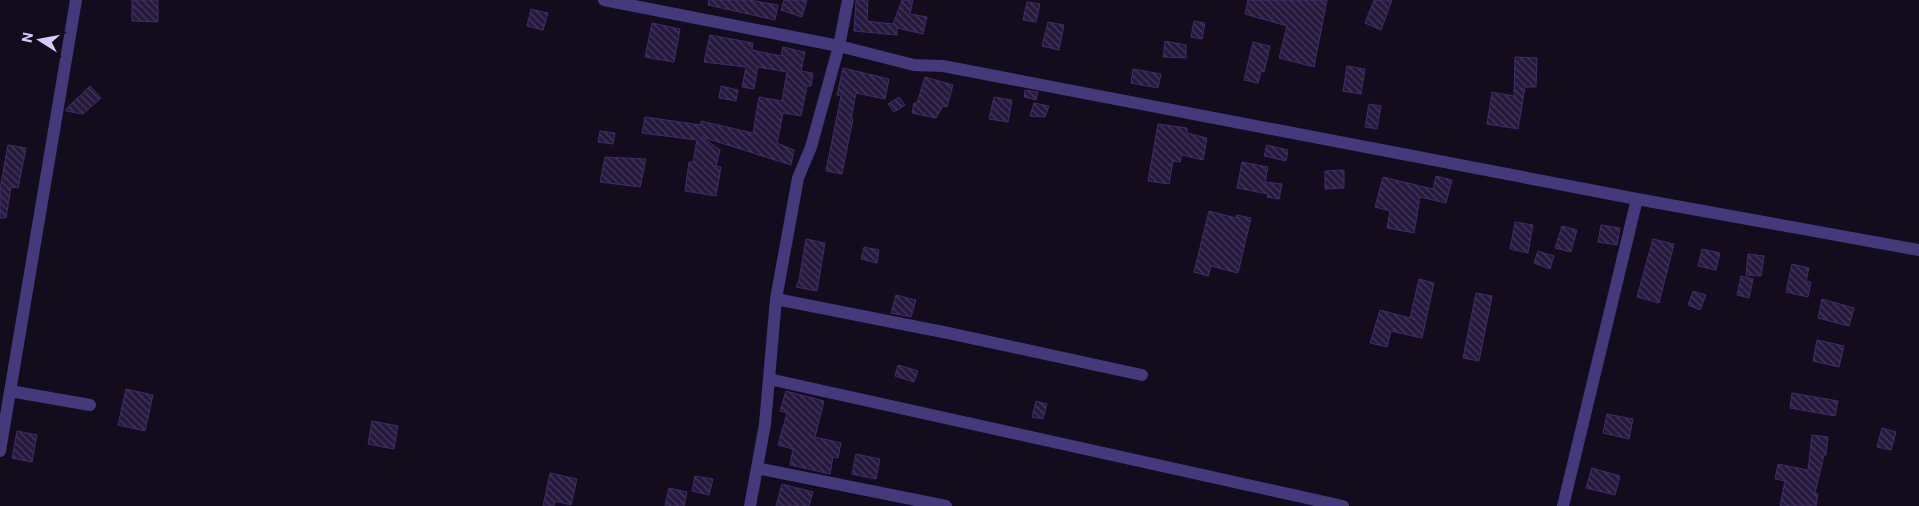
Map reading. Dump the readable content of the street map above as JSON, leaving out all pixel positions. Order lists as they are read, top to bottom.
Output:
{
  "north": "left"
}
